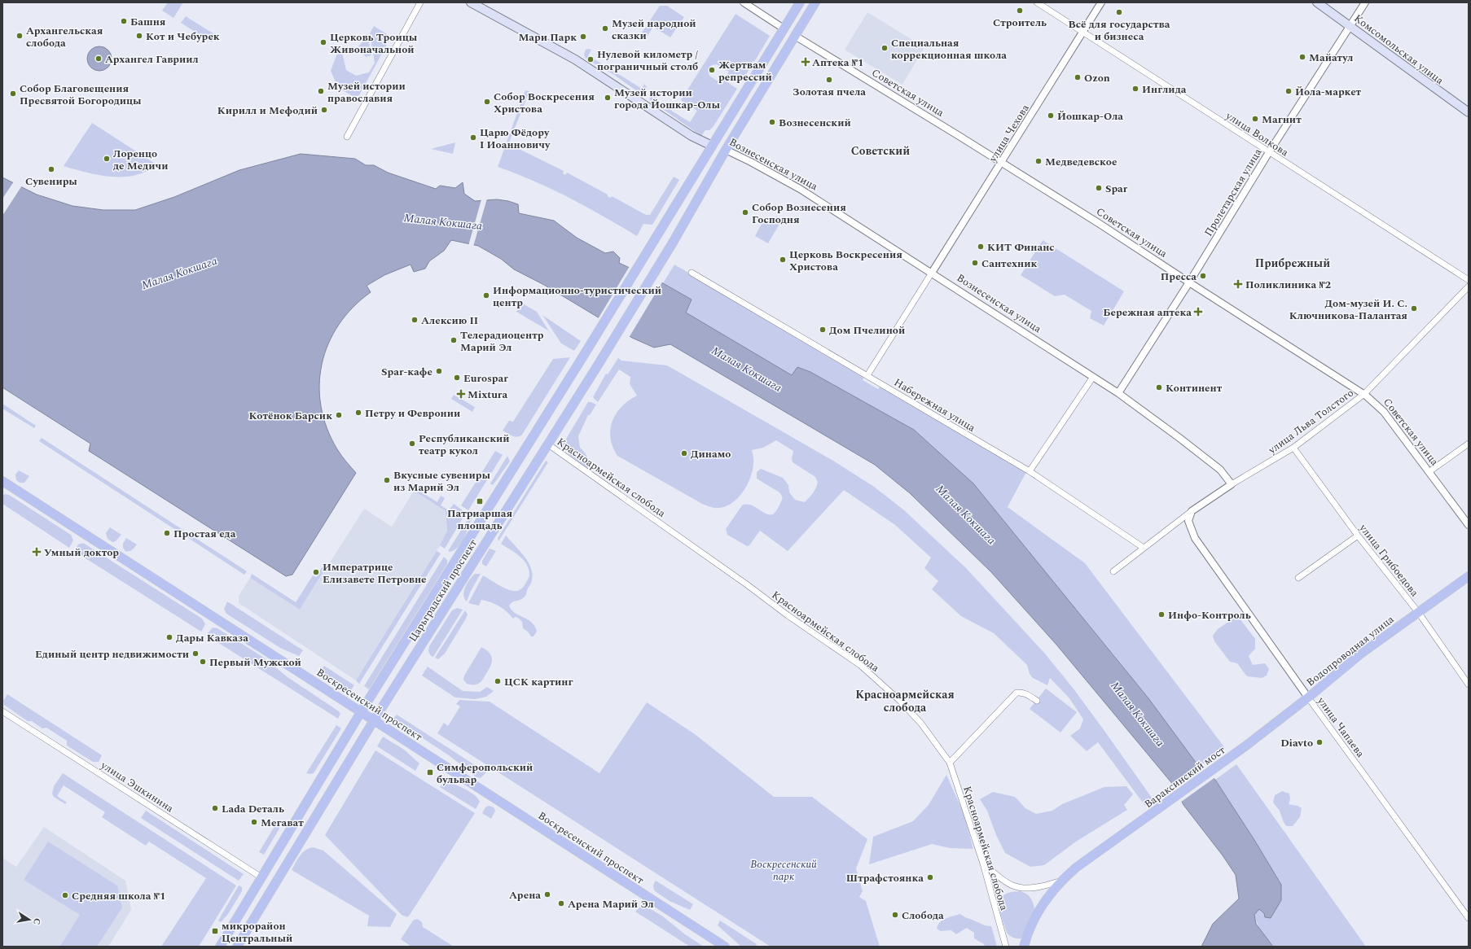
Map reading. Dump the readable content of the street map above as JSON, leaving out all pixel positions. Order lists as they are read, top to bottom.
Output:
{
  "streets": {
    "main road": [
      "Комсомольская улица",
      "Советская улица",
      "Вознесенская улица",
      "Царьградский проспект",
      "Водопроводная улица",
      "Воскресенский проспект",
      "Вараксинский мост"
    ],
    "street": [
      "улица Чехова",
      "улица Волкова",
      "Пролетарская улица",
      "Набережная улица",
      "улица Льва Толстого",
      "Красноармейская слобода",
      "улица Грибоедова",
      "улица Чапаева",
      "улица Эшкинина"
    ]
  },
  "crossings": [
    ["Комсомольская улица", "Пролетарская улица"],
    ["Советская улица", "улица Чехова"],
    ["Советская улица", "Пролетарская улица"],
    ["Советская улица", "улица Льва Толстого"],
    ["улица Чехова", "улица Волкова"],
    ["улица Чехова", "Вознесенская улица"],
    ["улица Волкова", "Пролетарская улица"],
    ["Вознесенская улица", "Пролетарская улица"],
    ["Вознесенская улица", "улица Льва Толстого"],
    ["Вознесенская улица", "Царьградский проспект"],
    ["Набережная улица", "улица Льва Толстого"],
    ["улица Льва Толстого", "улица Грибоедова"],
    ["улица Льва Толстого", "улица Чапаева"],
    ["Красноармейская слобода", "Царьградский проспект"],
    ["улица Грибоедова", "Водопроводная улица"],
    ["Царьградский проспект", "Воскресенский проспект"],
    ["Царьградский проспект", "улица Эшкинина"],
    ["Водопроводная улица", "улица Чапаева"],
    ["Водопроводная улица", "Вараксинский мост"]
  ],
  "districts": ["Советский", "Прибрежный", "Красноармейская слобода"],
  "water": ["Малая Кокшага"],
  "parks": ["Воскресенский парк"],
  "places": {
    "other": [
      "Строитель",
      "Всё для государства и бизнеса",
      "Башня",
      "Музей народной сказки",
      "Архангельская слобода",
      "Кот и Чебурек",
      "Мари Парк",
      "Церковь Троицы Живоначальной",
      "Специальная коррекционная школа",
      "Майатул",
      "Архангел Гавриил",
      "Нулевой километр / пограничный столб",
      "Жертвам репрессий",
      "Ozon",
      "Золотая пчела",
      "Инглида",
      "Музей истории православия",
      "Йола-маркет",
      "Собор Благовещения Пресвятой Богородицы",
      "Музей истории города Йошкар-Олы",
      "Собор Воскресения Христова",
      "Кирилл и Мефодий",
      "Йошкар-Ола",
      "Магнит",
      "Вознесенский",
      "Царю Фёдору I Иоанновичу",
      "Лоренцо де Медичи",
      "Медведевское",
      "Сувениры",
      "Spar",
      "Собор Вознесения Господня",
      "КИТ Финанс",
      "Церковь Воскресения Христова",
      "Сантехник",
      "Пресса",
      "Информационно-туристический центр",
      "Дом-музей И. С. Ключникова-Палантая",
      "Алексию II",
      "Дом Пчелиной",
      "Телерадиоцентр Марий Эл",
      "Spar-кафе",
      "Eurospar",
      "Континент",
      "Петру и Февронии",
      "Котёнок Барсик",
      "Республиканский театр кукол",
      "Динамо",
      "Вкусные сувениры из Марий Эл",
      "Простая еда",
      "Императрице Елизавете Петровне",
      "Инфо-Контроль",
      "Дары Кавказа",
      "Единый центр недвижимости",
      "Первый Мужской",
      "ЦСК картинг",
      "Diavto",
      "Lada Dеталь",
      "Мегават",
      "Штрафстоянка",
      "Арена",
      "Средняя школа №1",
      "Арена Марий Эл",
      "Слобода"
    ],
    "health": [
      "Аптека №1",
      "Поликлиника №2",
      "Бережная аптека",
      "Mixtura",
      "Умный доктор"
    ],
    "transit": ["Патриаршая площадь", "Симферопольский бульвар", "микрорайон Центральный"]
  },
  "north": "right"
}
